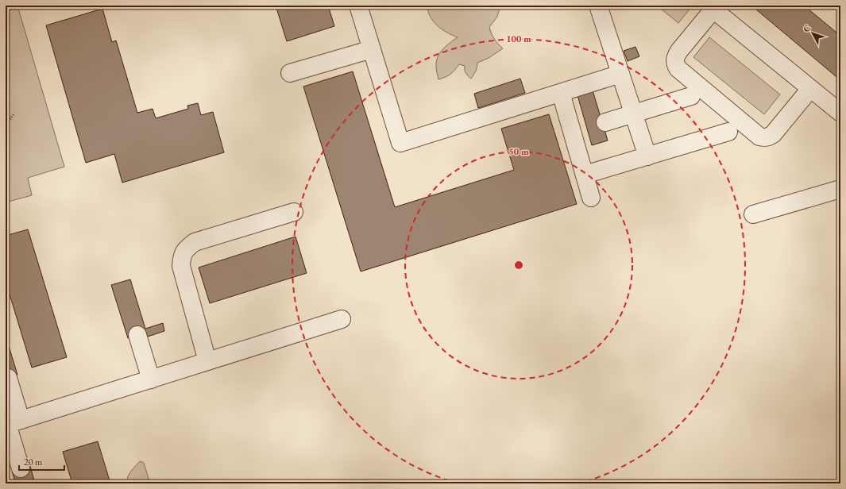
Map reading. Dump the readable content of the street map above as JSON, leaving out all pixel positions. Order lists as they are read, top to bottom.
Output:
{
  "scale_bar": "20 m",
  "north": "top left",
  "rings": ["100 m", "50 m"]
}
